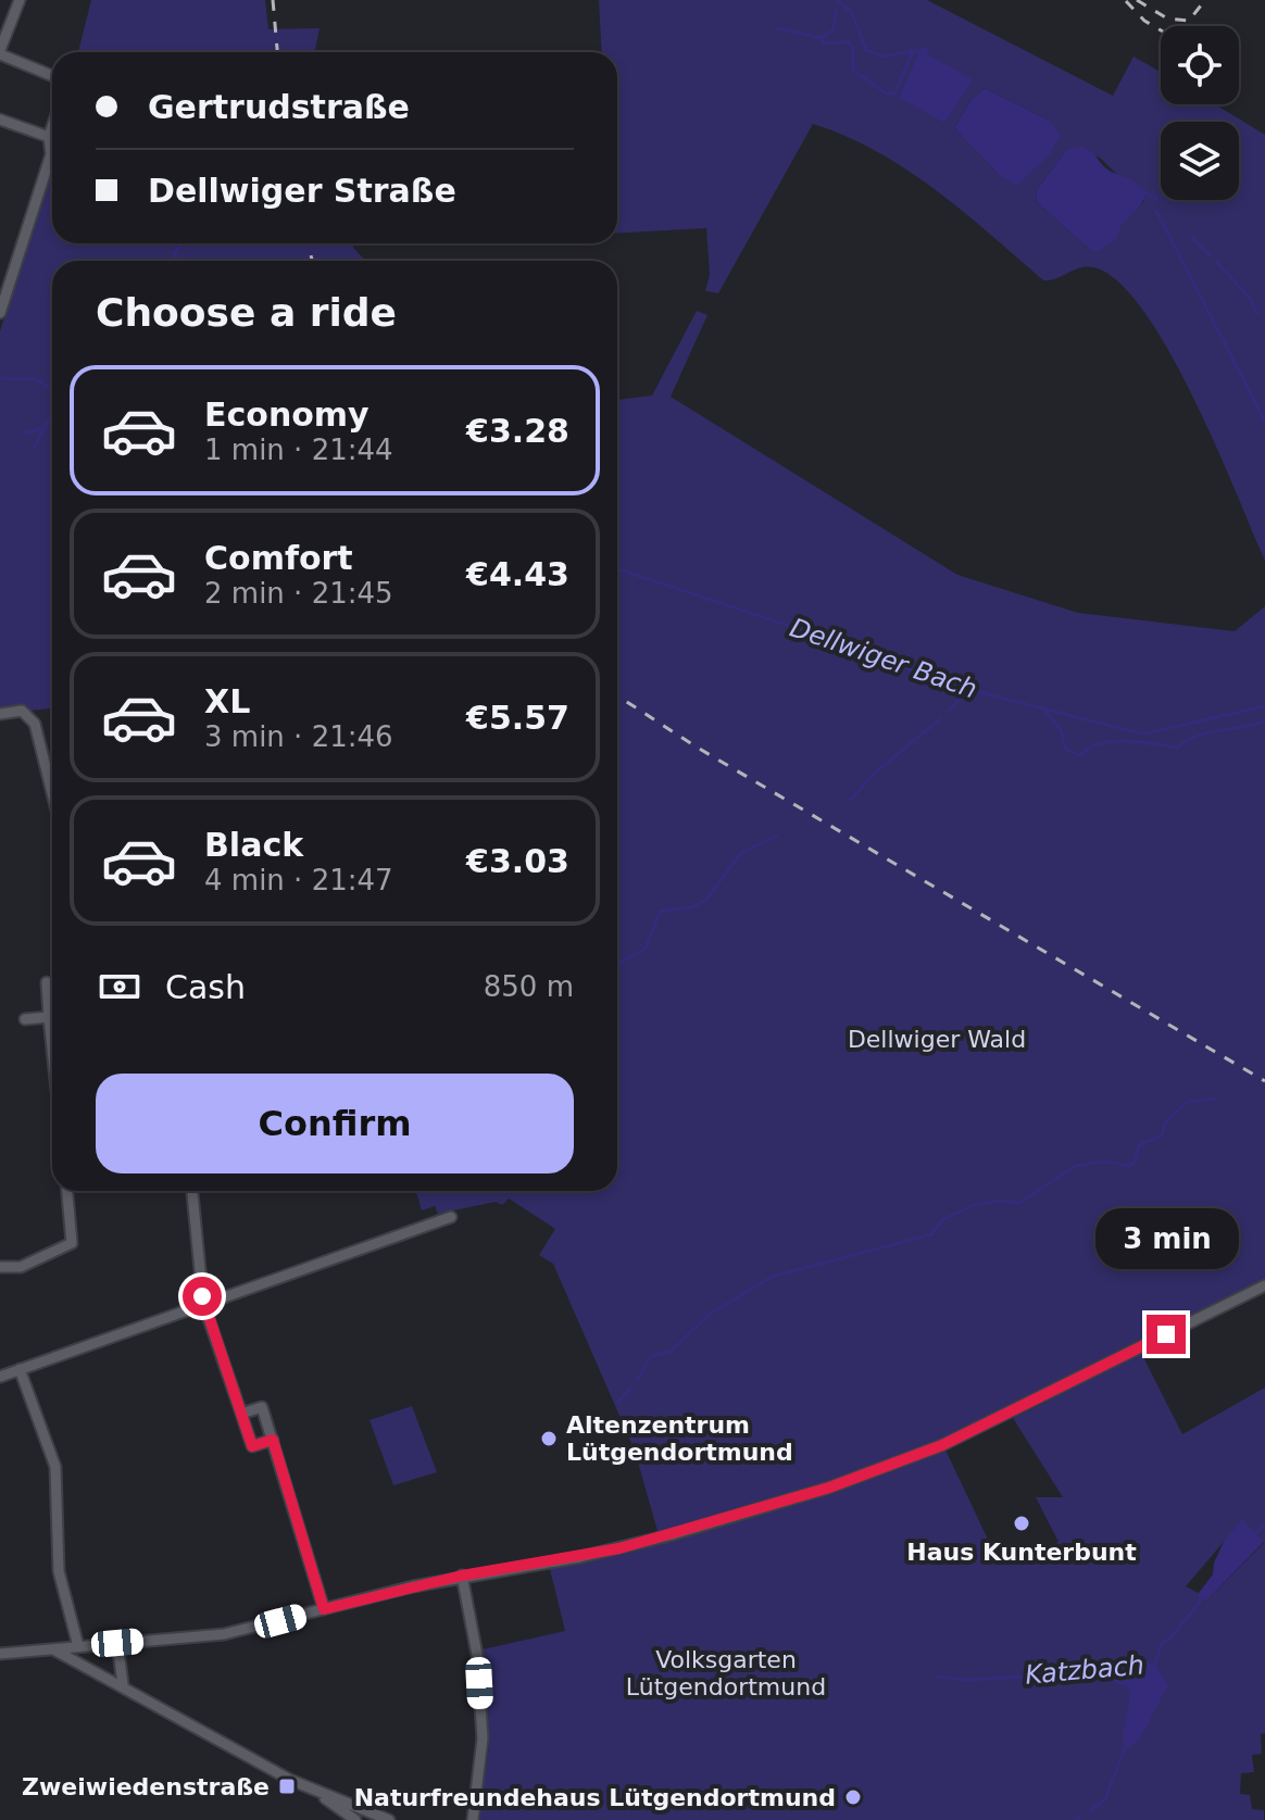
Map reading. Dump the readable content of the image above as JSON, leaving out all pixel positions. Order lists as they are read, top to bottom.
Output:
{
  "water": ["Dellwiger Bach", "Katzbach"],
  "parks": ["Dellwiger Wald", "Volksgarten Lütgendortmund"],
  "places": {
    "other": ["Altenzentrum Lütgendortmund", "Haus Kunterbunt", "Naturfreundehaus Lütgendortmund"],
    "transit": ["Zweiwiedenstraße"]
  },
  "page": {
    "banner": ["Gertrudstraße", "Dellwiger Straße"],
    "heading": "Choose a ride",
    "list": [
      {
        "name": "Economy",
        "note": "1 min · 21:44",
        "value": "€3.28"
      },
      {
        "name": "Comfort",
        "note": "2 min · 21:45",
        "value": "€4.43"
      },
      {
        "name": "XL",
        "note": "3 min · 21:46",
        "value": "€5.57"
      },
      {
        "name": "Black",
        "note": "4 min · 21:47",
        "value": "€3.03"
      }
    ],
    "pay": ["Cash", "850 m"],
    "buttons": "Confirm",
    "bubble": "3 min"
  }
}
